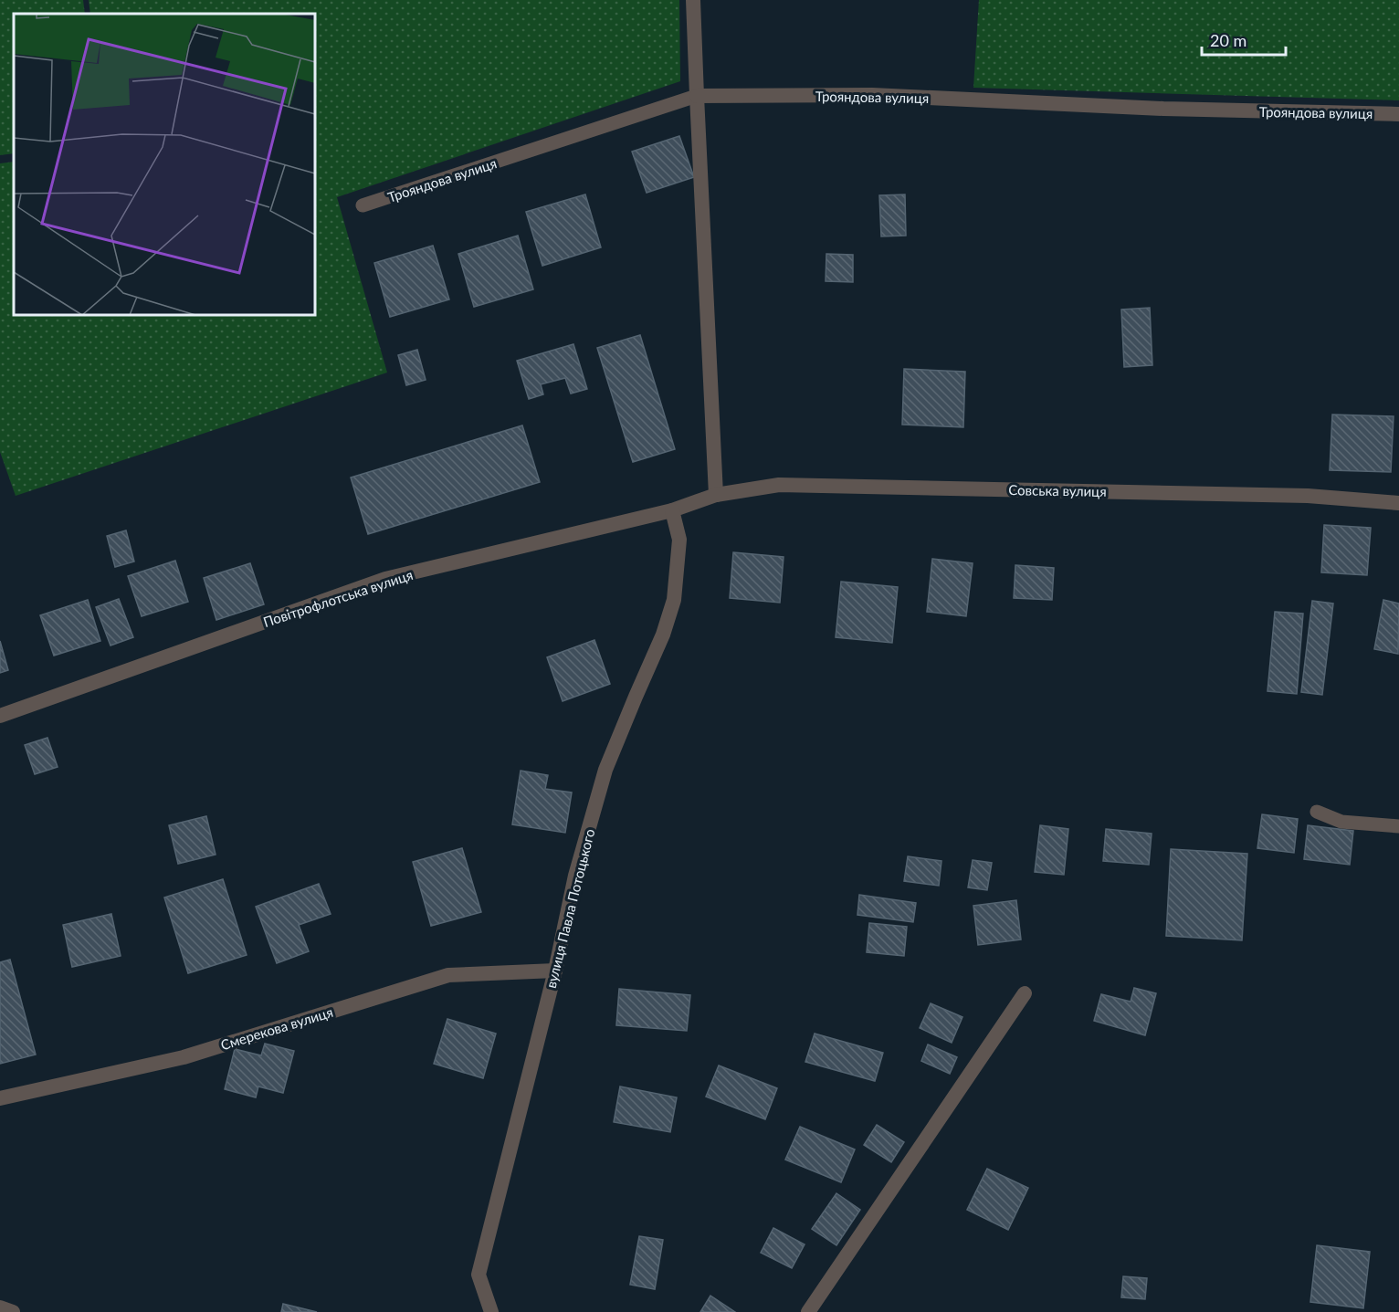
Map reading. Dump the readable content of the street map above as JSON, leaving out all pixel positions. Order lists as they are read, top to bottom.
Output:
{
  "streets": {
    "street": [
      "Трояндова вулиця",
      "Совська вулиця",
      "Повітрофлотська вулиця",
      "вулиця Павла Потоцького",
      "Смерекова вулиця"
    ]
  },
  "crossings": [
    ["Совська вулиця", "Повітрофлотська вулиця"],
    ["Повітрофлотська вулиця", "вулиця Павла Потоцького"],
    ["вулиця Павла Потоцького", "Смерекова вулиця"]
  ],
  "scale_bar": "20 m"
}
